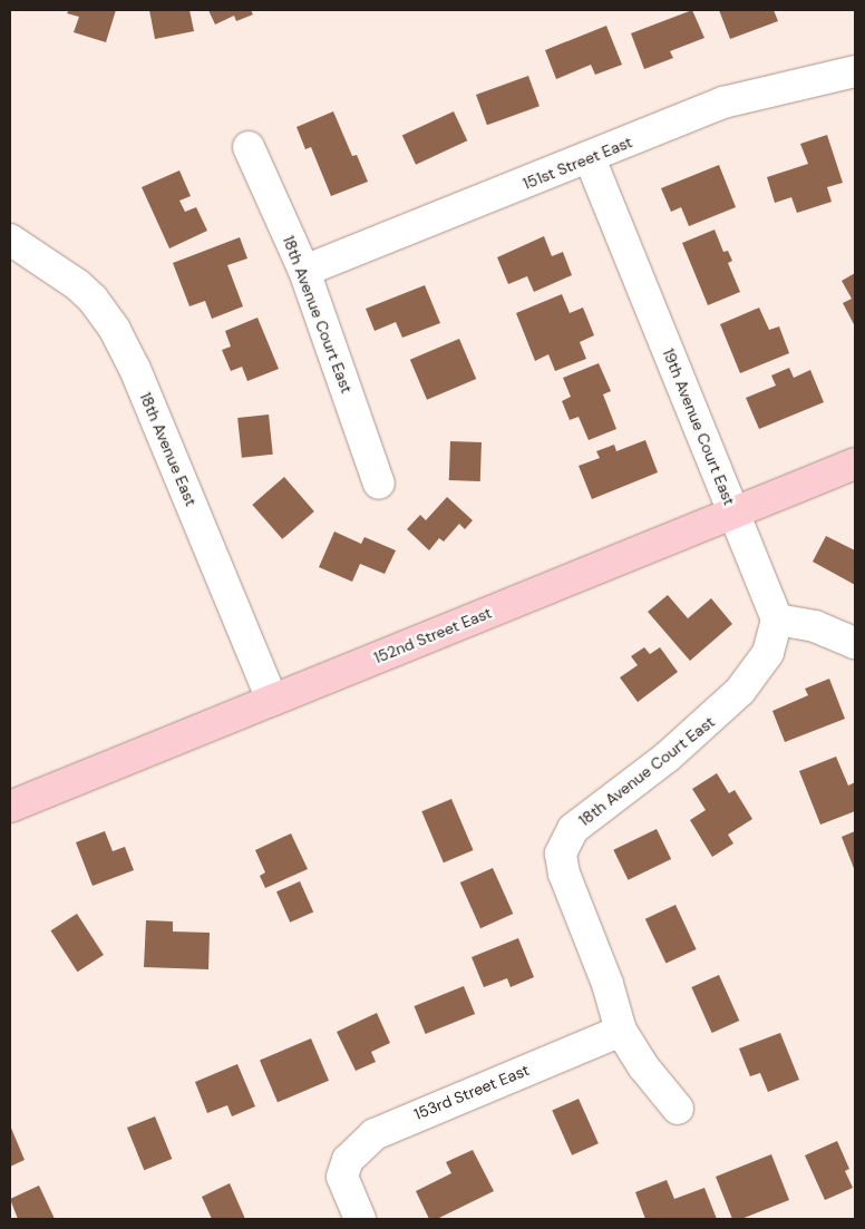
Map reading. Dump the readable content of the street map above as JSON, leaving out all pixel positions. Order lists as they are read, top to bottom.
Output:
{
  "streets": {
    "main road": ["152nd Street East"],
    "street": [
      "151st Street East",
      "18th Avenue Court East",
      "19th Avenue Court East",
      "18th Avenue East",
      "153rd Street East"
    ]
  },
  "crossings": [
    ["151st Street East", "18th Avenue Court East"],
    ["151st Street East", "19th Avenue Court East"],
    ["18th Avenue Court East", "19th Avenue Court East"],
    ["18th Avenue Court East", "153rd Street East"],
    ["19th Avenue Court East", "152nd Street East"],
    ["18th Avenue East", "152nd Street East"]
  ]
}
